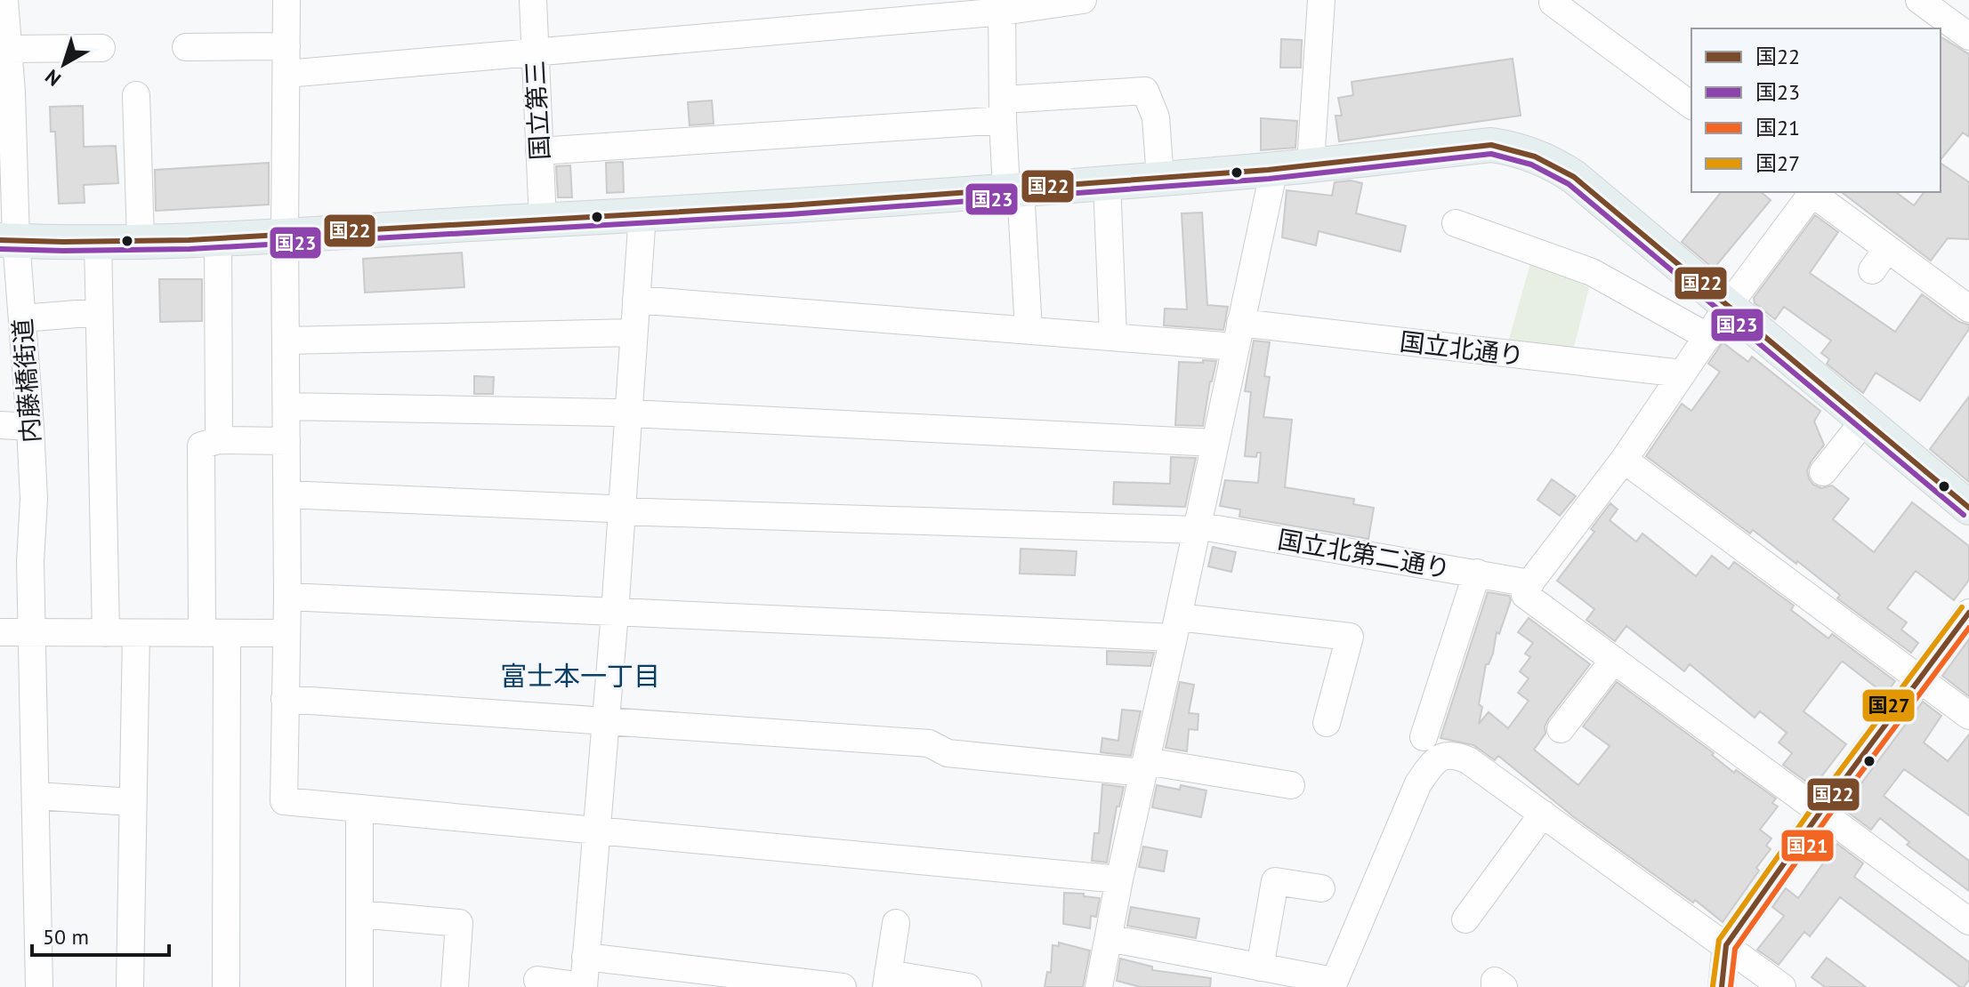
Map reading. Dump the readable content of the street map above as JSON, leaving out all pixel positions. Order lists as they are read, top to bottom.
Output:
{
  "streets": {
    "street": [
      "国立第三",
      "国立北通り",
      "内藤橋街道",
      "国立北第二通り"
    ]
  },
  "districts": ["富士本一丁目"],
  "lines": [
    "transit line 国22",
    "transit line 国23",
    "transit line 国27",
    "transit line 国21"
  ],
  "legend": [
    "国22",
    "国23",
    "国21",
    "国27"
  ],
  "scale_bar": "50 m",
  "north": "bottom left"
}
